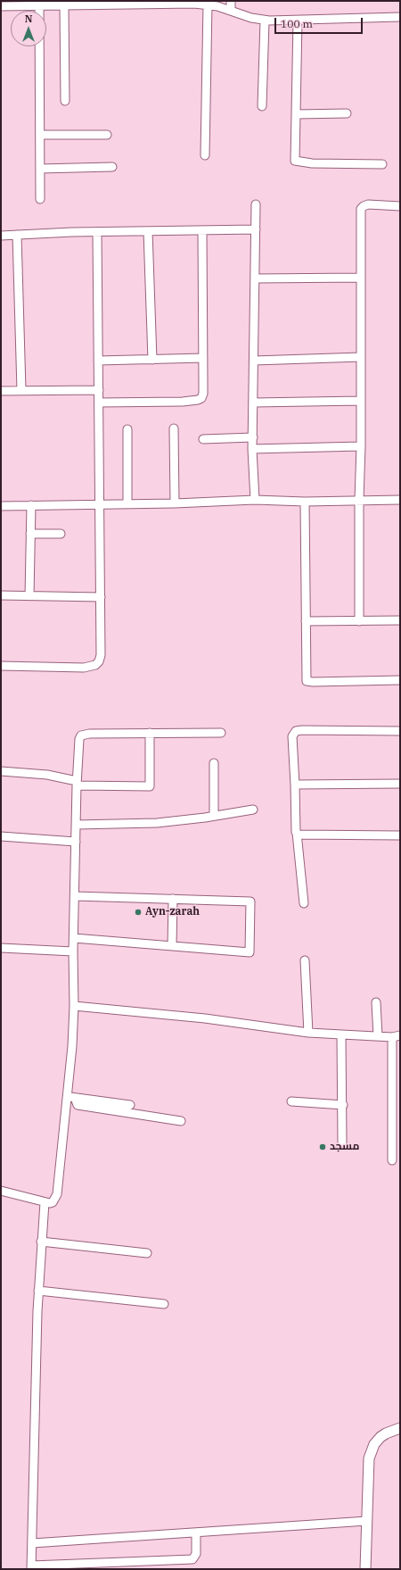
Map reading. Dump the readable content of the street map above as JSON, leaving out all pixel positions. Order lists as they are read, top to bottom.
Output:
{
  "places": ["Ayn-zarah", "مسجد"],
  "scale_bar": "100 m",
  "north": "top"
}
